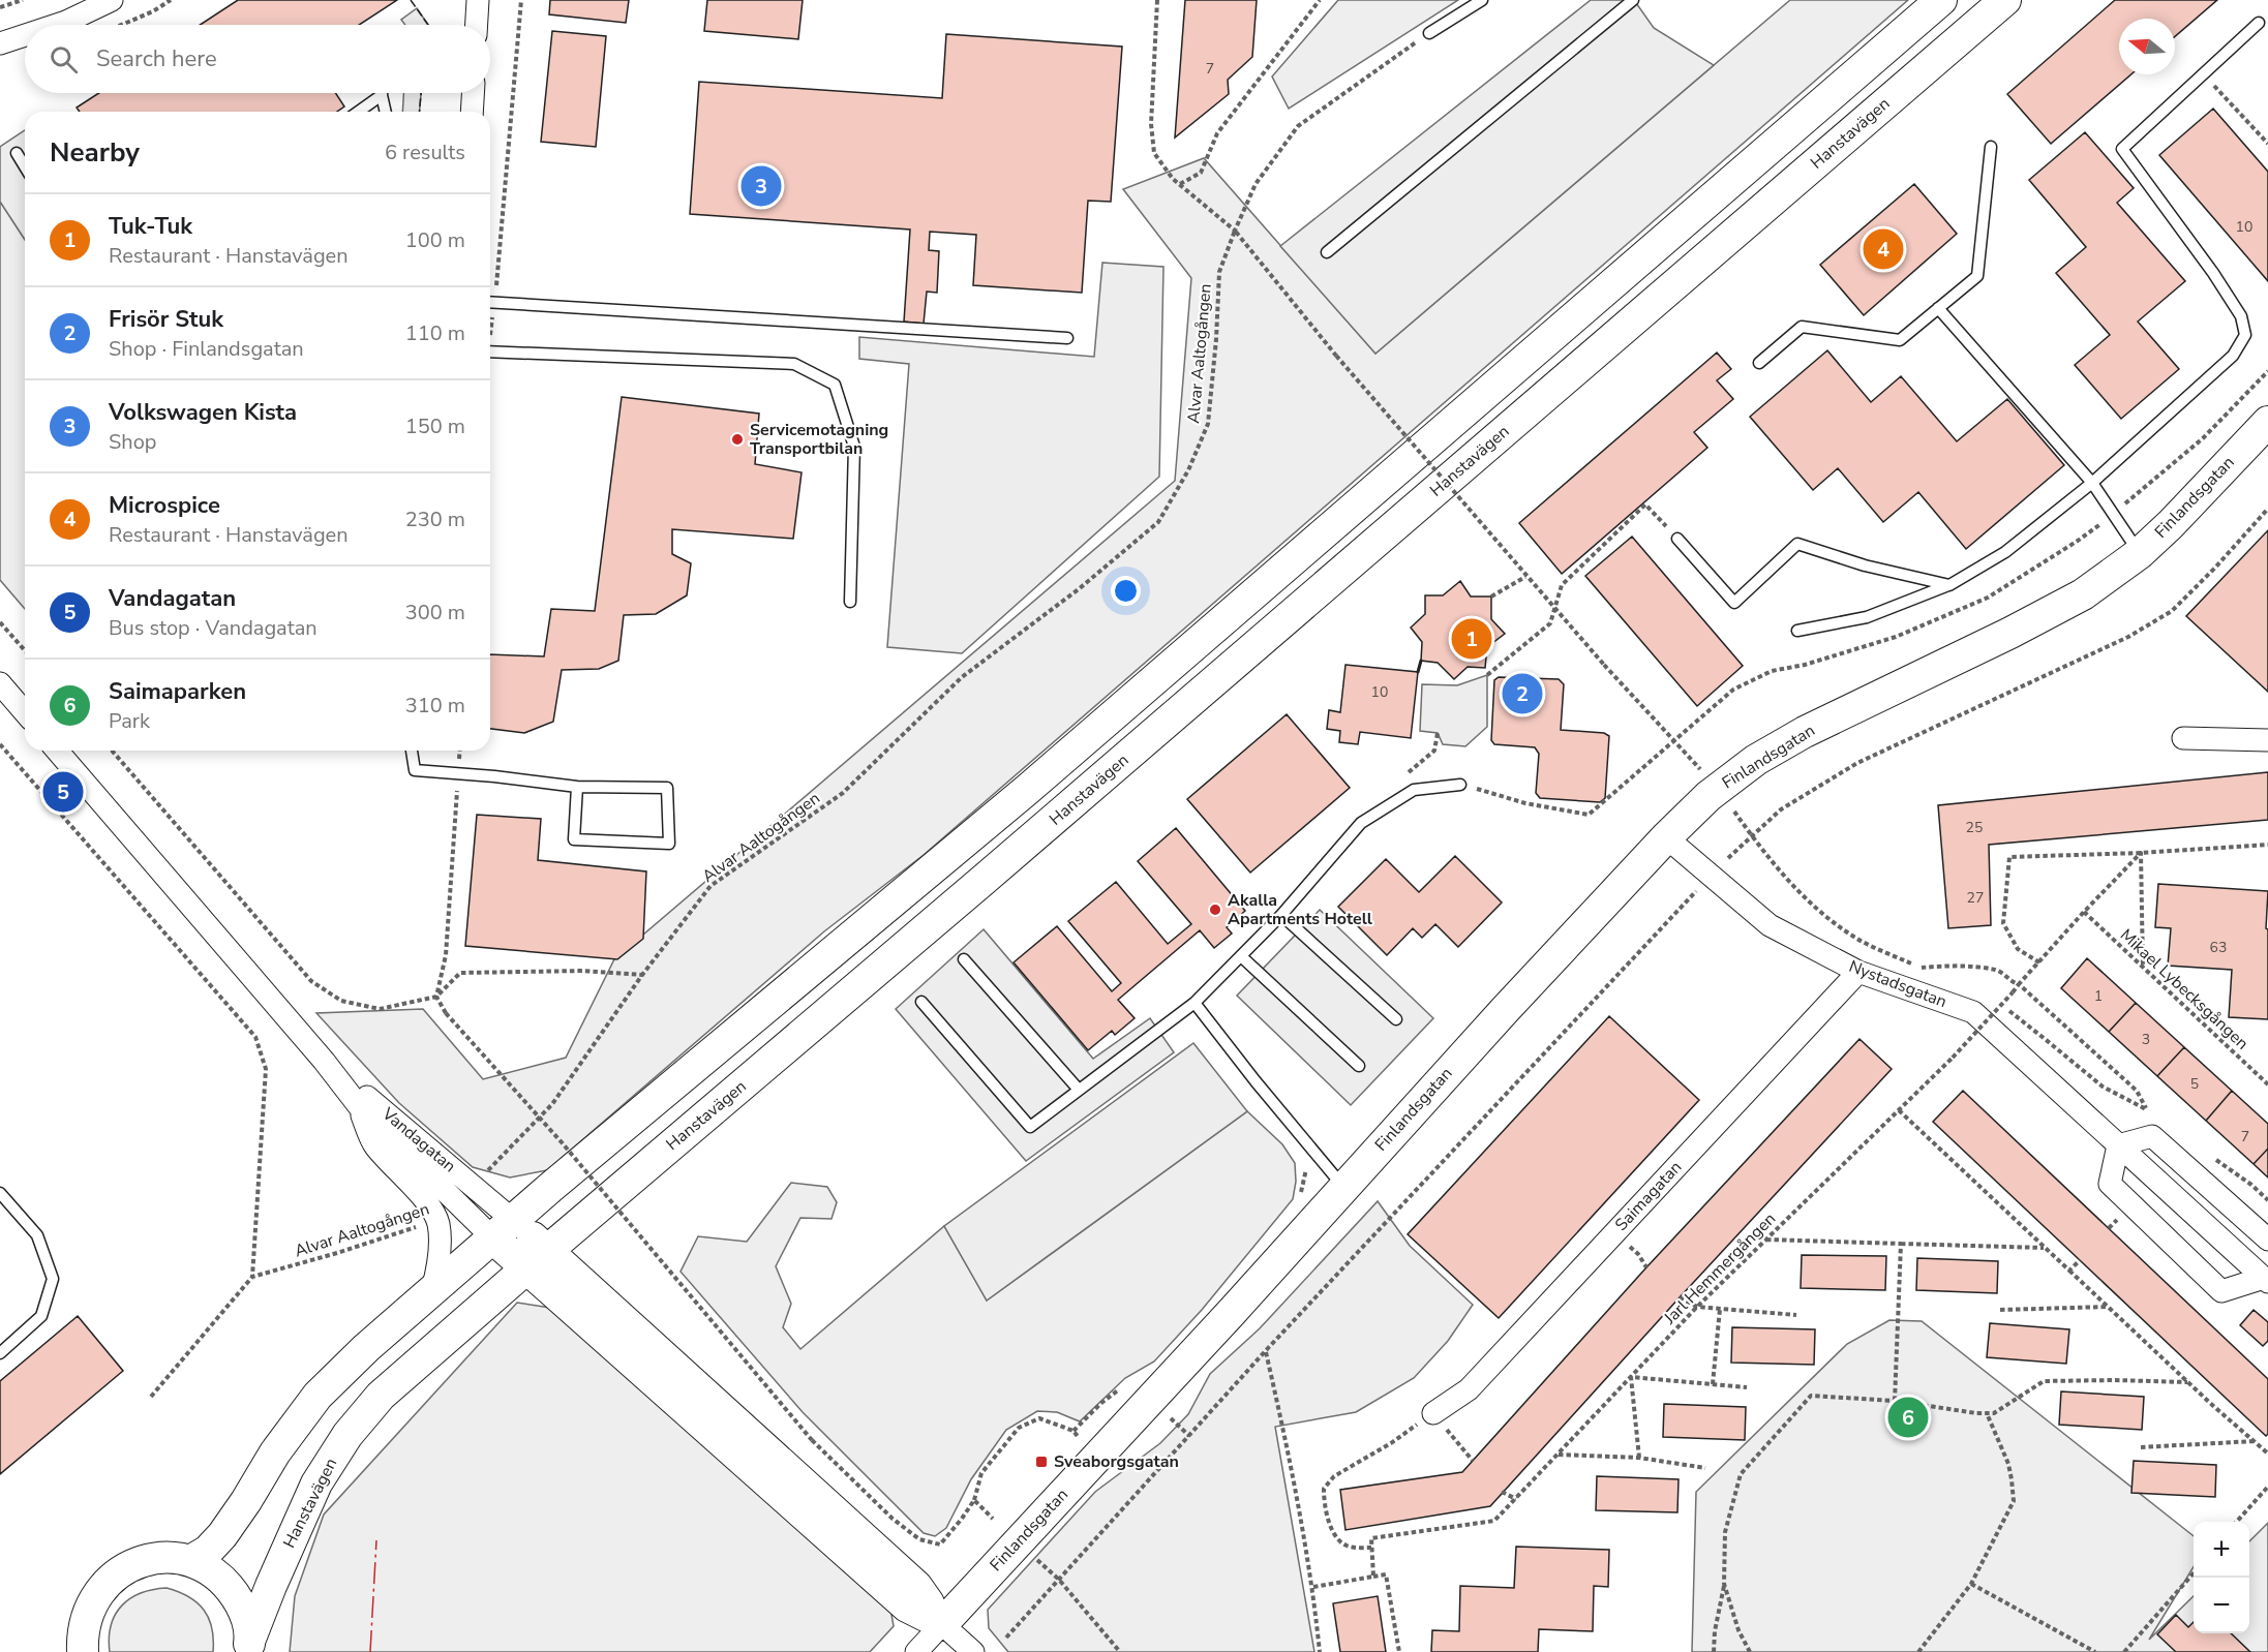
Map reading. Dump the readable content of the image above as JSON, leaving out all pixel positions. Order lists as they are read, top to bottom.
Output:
{
  "streets": {
    "main road": ["Hanstavägen", "Finlandsgatan"],
    "street": ["Nystadsgatan", "Vandagatan", "Saimagatan"],
    "path": ["Alvar Aaltogången", "Mikael Lybecksgången", "Jarl Hemmergången"]
  },
  "crossings": [
    ["Alvar Aaltogången", "Vandagatan"],
    ["Finlandsgatan", "Nystadsgatan"],
    ["Nystadsgatan", "Saimagatan"],
    ["Mikael Lybecksgången", "Jarl Hemmergången"]
  ],
  "places": {
    "other": ["Servicemotagning Transportbilan", "Akalla Apartments Hotell"],
    "transit": ["Sveaborgsgatan"]
  },
  "house_numbers": [
    "7",
    "10",
    "10",
    "25",
    "27",
    "63",
    "1",
    "3",
    "5",
    "7"
  ],
  "north": "left",
  "page": {
    "search": "Search here",
    "heading": ["Nearby", "6 results"],
    "pins": [
      "3",
      "4",
      "1",
      "2",
      "5",
      "6"
    ],
    "list": [
      {
        "mark": "1",
        "name": "Tuk-Tuk",
        "note": "Restaurant · Hanstavägen",
        "value": "100 m"
      },
      {
        "mark": "2",
        "name": "Frisör Stuk",
        "note": "Shop · Finlandsgatan",
        "value": "110 m"
      },
      {
        "mark": "3",
        "name": "Volkswagen Kista",
        "note": "Shop",
        "value": "150 m"
      },
      {
        "mark": "4",
        "name": "Microspice",
        "note": "Restaurant · Hanstavägen",
        "value": "230 m"
      },
      {
        "mark": "5",
        "name": "Vandagatan",
        "note": "Bus stop · Vandagatan",
        "value": "300 m"
      },
      {
        "mark": "6",
        "name": "Saimaparken",
        "note": "Park",
        "value": "310 m"
      }
    ],
    "map_buttons": ["+", "−"]
  }
}
